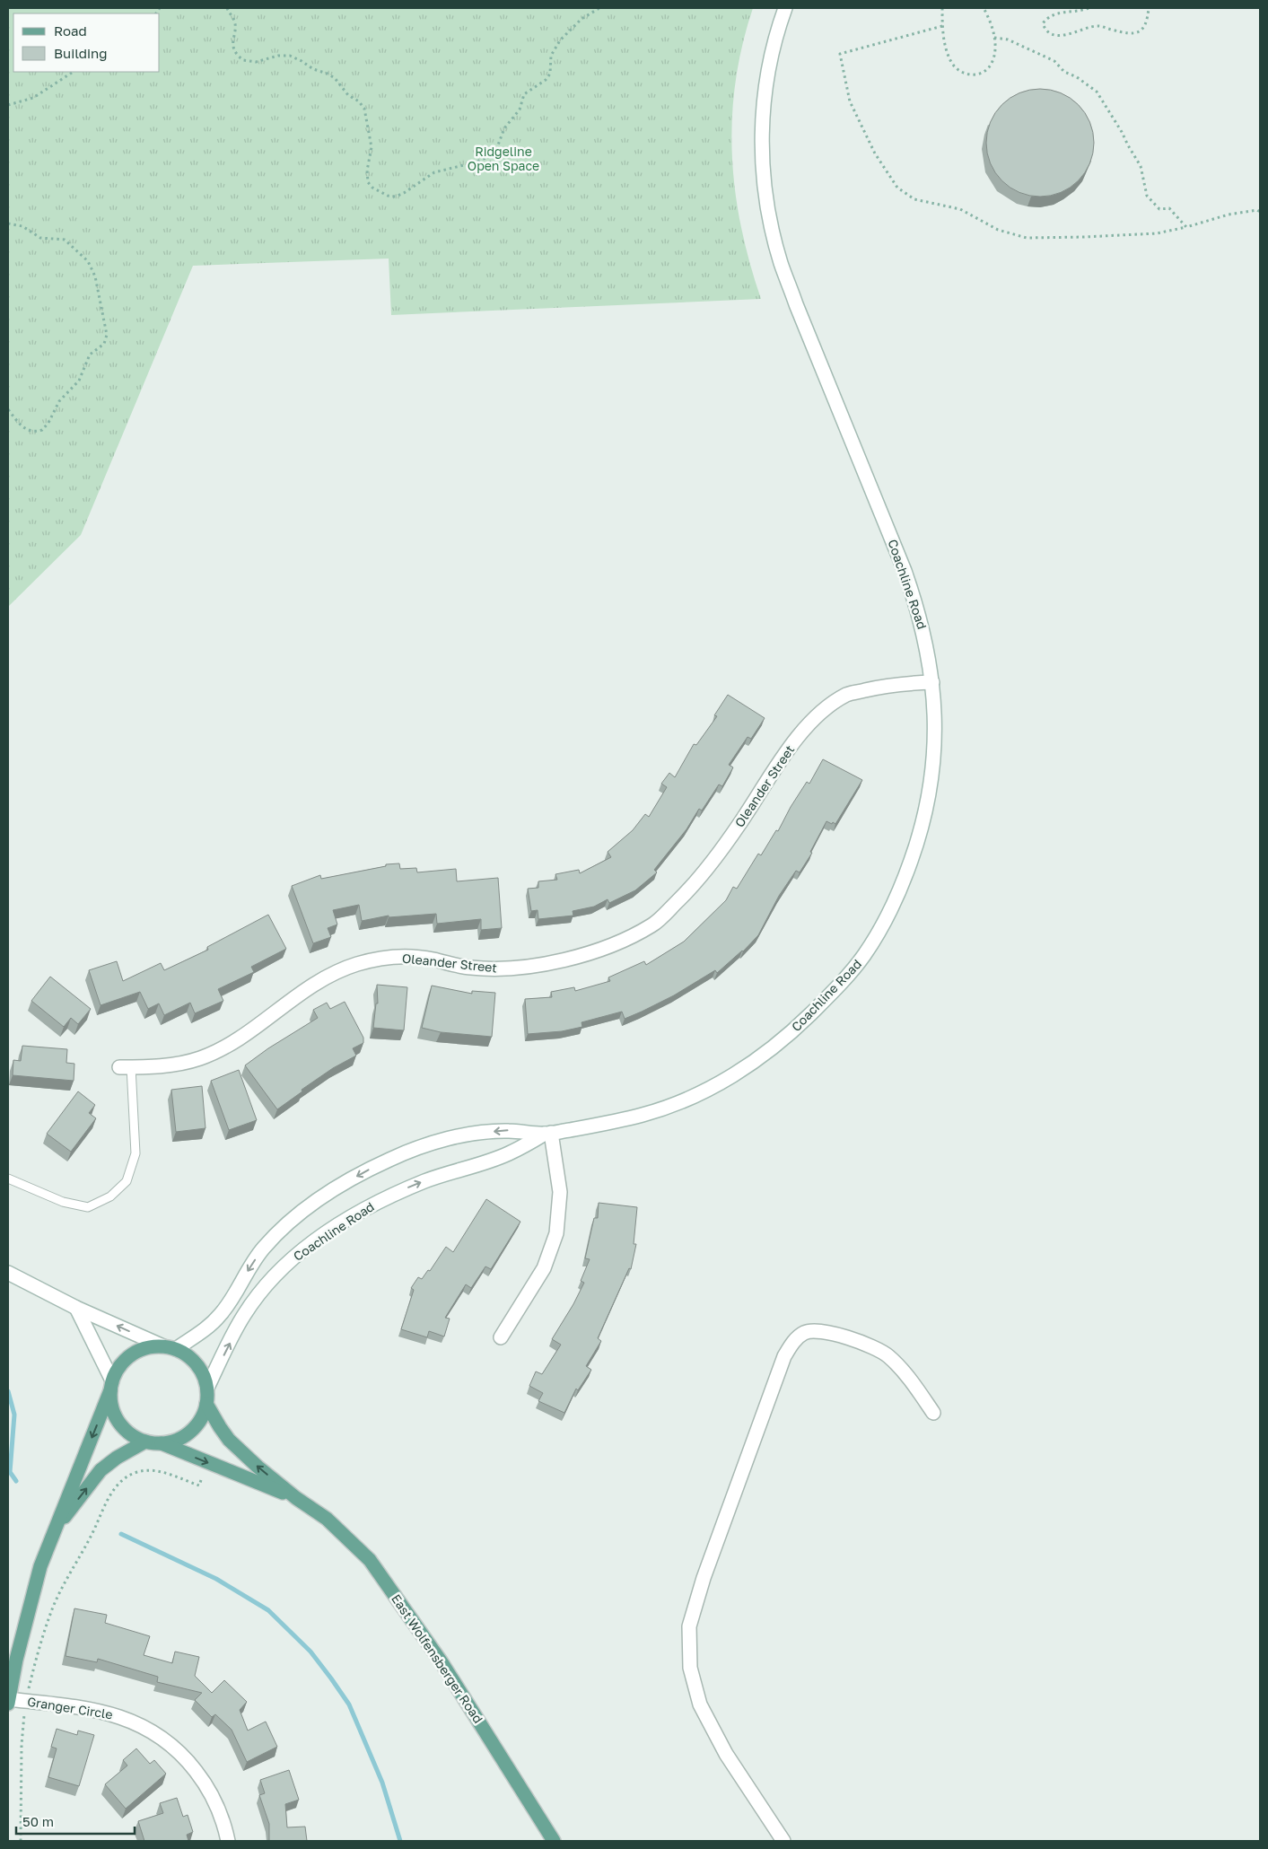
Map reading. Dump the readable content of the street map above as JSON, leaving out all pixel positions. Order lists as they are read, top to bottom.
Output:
{
  "streets": {
    "main road": [
      "Coachline Road",
      "Oleander Street",
      "East Wolfensberger Road",
      "Granger Circle"
    ]
  },
  "crossings": [
    ["Coachline Road", "Oleander Street"],
    ["Coachline Road", "East Wolfensberger Road"]
  ],
  "parks": ["Ridgeline Open Space"],
  "legend": ["Road", "Building"],
  "scale_bar": "50 m"
}
